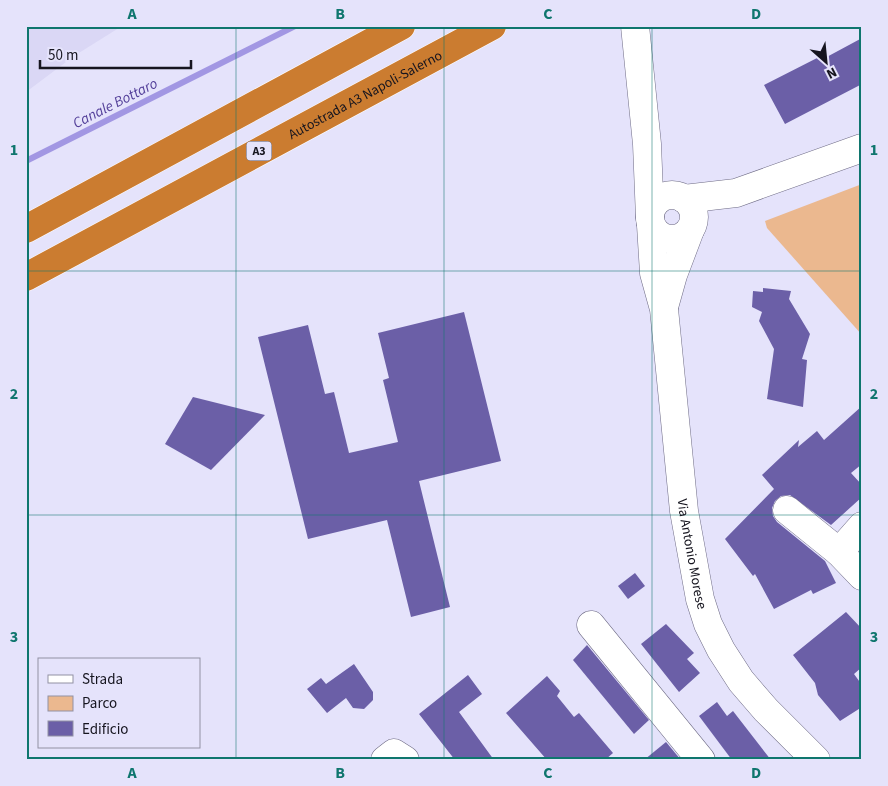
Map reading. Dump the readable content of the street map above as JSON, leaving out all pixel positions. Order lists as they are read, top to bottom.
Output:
{
  "streets": {
    "highway": ["Autostrada A3 Napoli-Salerno", "A3"],
    "street": ["Via Antonio Morese"]
  },
  "water": ["Canale Bottaro"],
  "legend": ["Strada", "Parco", "Edificio"],
  "scale_bar": "50 m",
  "north": "bottom right",
  "grid": {
    "columns": [
      "A",
      "B",
      "C",
      "D"
    ],
    "rows": ["1", "2", "3"]
  }
}
